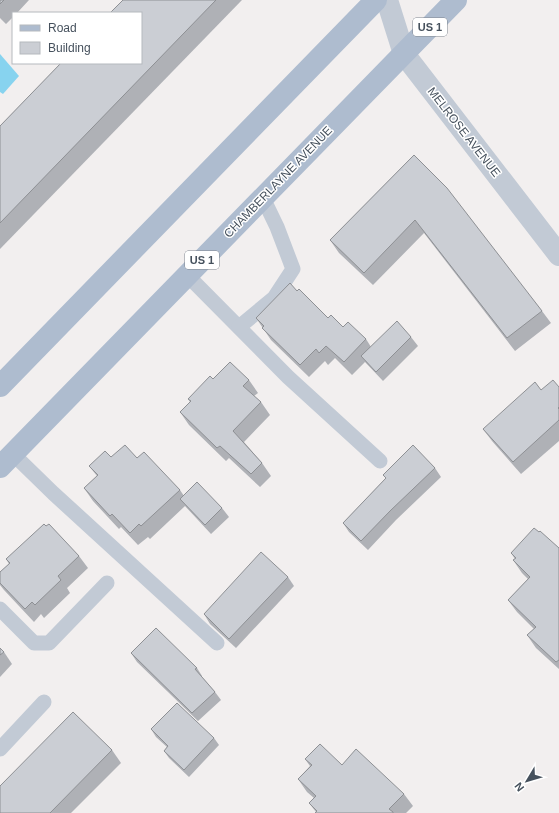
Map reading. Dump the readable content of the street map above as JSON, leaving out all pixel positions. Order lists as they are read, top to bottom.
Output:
{
  "streets": {
    "main road": ["US 1", "CHAMBERLAYNE AVENUE"],
    "street": ["MELROSE AVENUE"]
  },
  "crossings": [
    ["MELROSE AVENUE", "CHAMBERLAYNE AVENUE"]
  ],
  "legend": ["Road", "Building"],
  "north": "bottom left"
}
